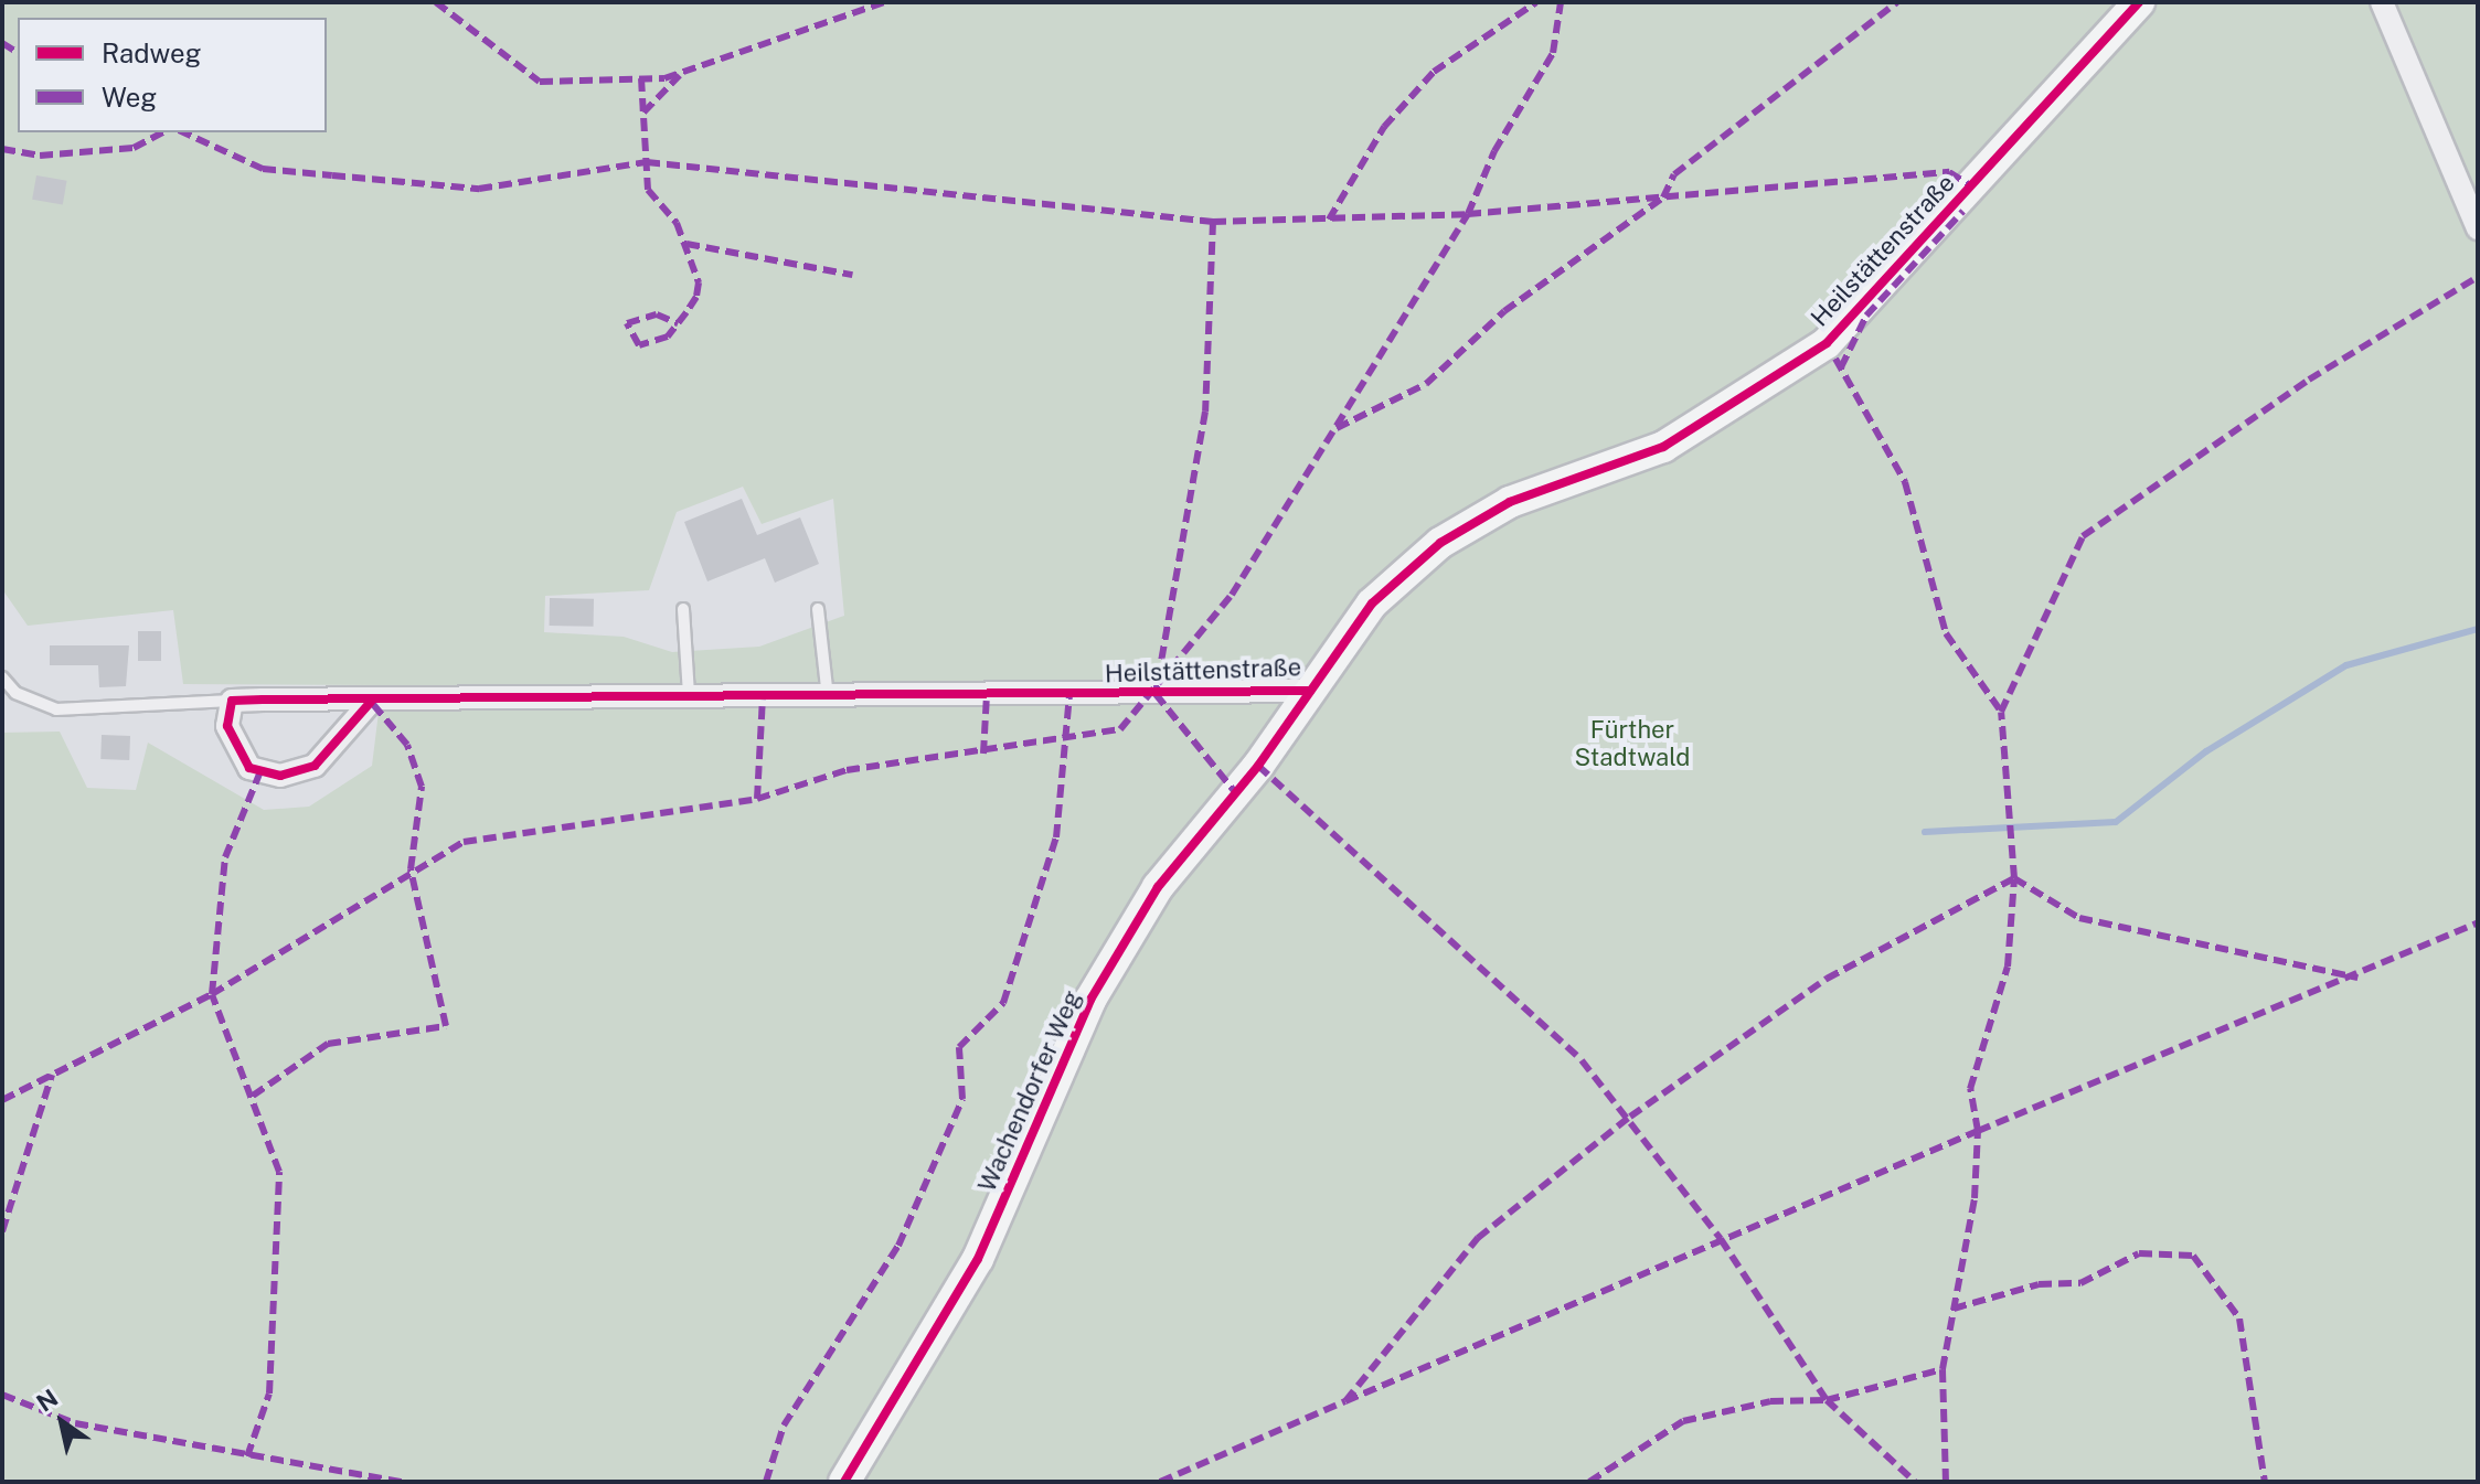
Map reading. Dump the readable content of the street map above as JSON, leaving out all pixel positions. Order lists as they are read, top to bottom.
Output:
{
  "streets": {
    "street": ["Heilstättenstraße", "Wachendorfer Weg"]
  },
  "crossings": [
    ["Heilstättenstraße", "Wachendorfer Weg"]
  ],
  "parks": ["Fürther Stadtwald"],
  "legend": ["Radweg", "Weg"],
  "north": "top left"
}
